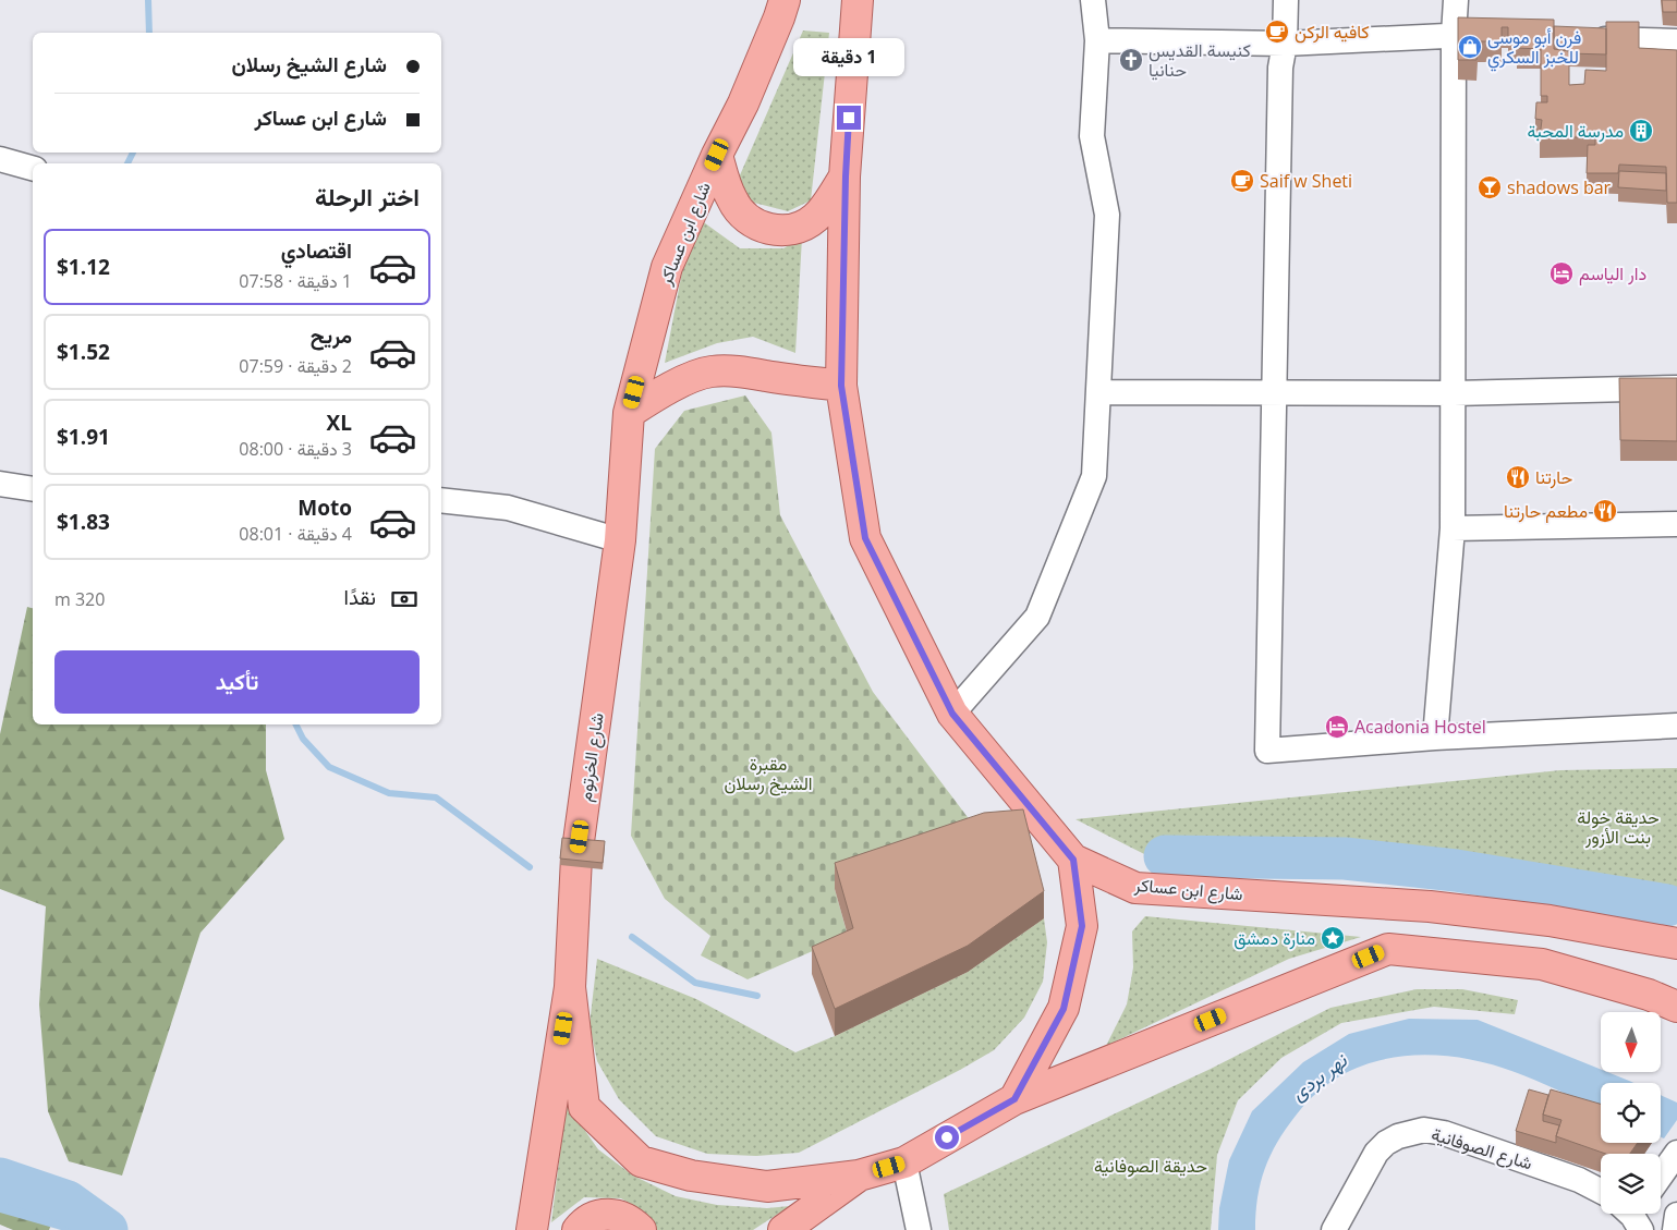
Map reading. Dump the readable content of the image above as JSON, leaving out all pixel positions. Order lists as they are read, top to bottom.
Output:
{
  "streets": {
    "main road": ["شارع ابن عساكر", "شارع الخرتوم"],
    "street": ["شارع الصوفانية"]
  },
  "crossings": [
    ["شارع ابن عساكر", "شارع الخرتوم"]
  ],
  "water": ["نهر بردى"],
  "parks": ["مقبرة الشيخ رسلان", "حديقة خولة بنت الأزور", "حديقة الصوفانية"],
  "places": {
    "cafe": ["كافيه الركن", "Saif w Sheti"],
    "shop": ["فرن أبو موسى للخبز السكري"],
    "church": ["كنيسة القديس حنانيا"],
    "building": ["مدرسة المحبة"],
    "bar": ["shadows bar"],
    "hotel": ["دار الياسم", "Acadonia Hostel"],
    "restaurant": ["حارتنا", "مطعم حارتنا"],
    "place": ["منارة دمشق"]
  },
  "north": "bottom",
  "page": {
    "banner": ["شارع الشيخ رسلان", "شارع ابن عساكر"],
    "bubble": "1 دقيقة",
    "heading": "اختر الرحلة",
    "list": [
      {
        "name": "اقتصادي",
        "note": "1 دقيقة · 07:58",
        "value": "$1.12"
      },
      {
        "name": "مريح",
        "note": "2 دقيقة · 07:59",
        "value": "$1.52"
      },
      {
        "name": "XL",
        "note": "3 دقيقة · 08:00",
        "value": "$1.91"
      },
      {
        "name": "Moto",
        "note": "4 دقيقة · 08:01",
        "value": "$1.83"
      }
    ],
    "pay": ["نقدًا", "320 m"],
    "buttons": "تأكيد"
  }
}
